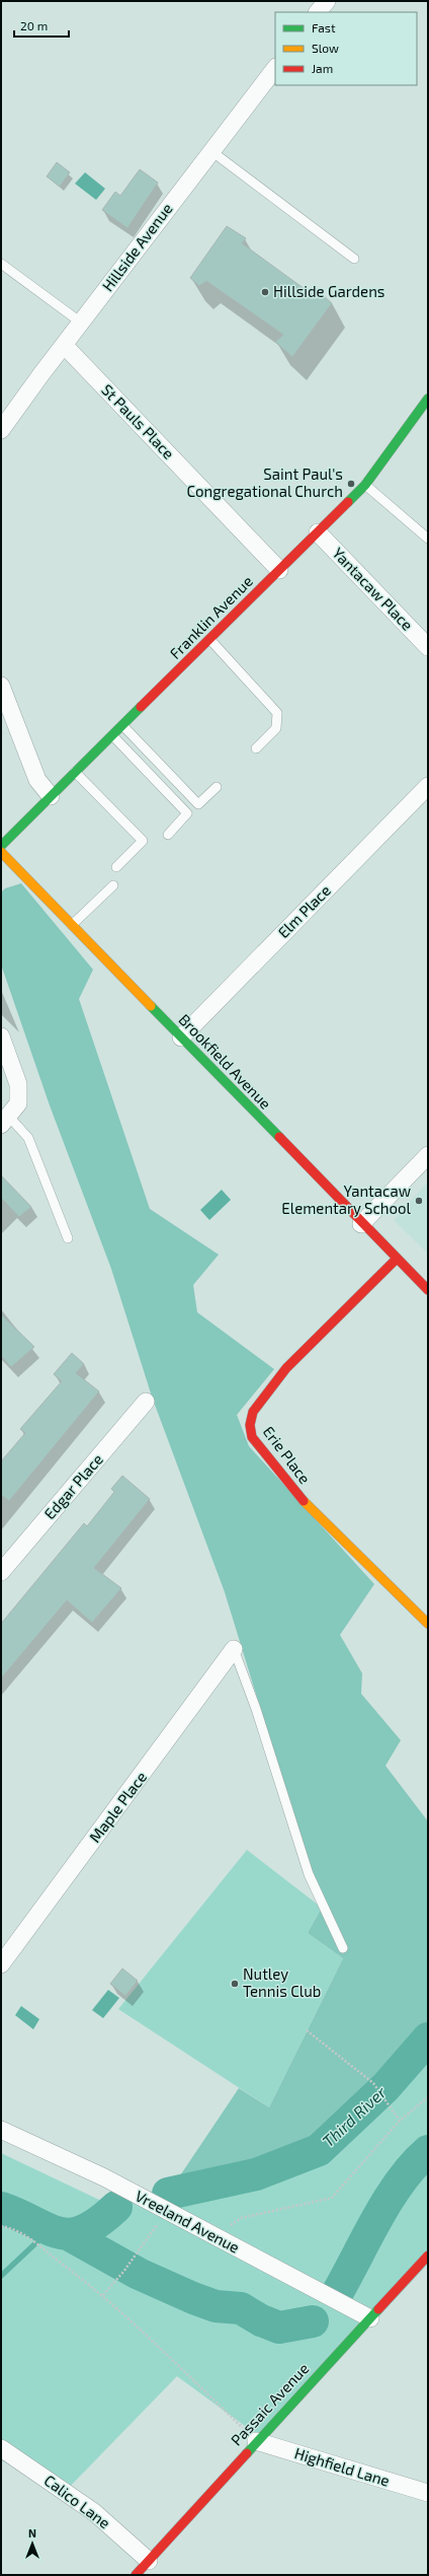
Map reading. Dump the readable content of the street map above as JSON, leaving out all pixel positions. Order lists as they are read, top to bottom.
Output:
{
  "streets": {
    "street": [
      "Hillside Avenue",
      "St Pauls Place",
      "Yantacaw Place",
      "Franklin Avenue",
      "Elm Place",
      "Brookfield Avenue",
      "Erie Place",
      "Edgar Place",
      "Maple Place",
      "Vreeland Avenue",
      "Passaic Avenue",
      "Highfield Lane",
      "Calico Lane"
    ]
  },
  "crossings": [
    ["Hillside Avenue", "St Pauls Place"],
    ["St Pauls Place", "Franklin Avenue"],
    ["Yantacaw Place", "Franklin Avenue"],
    ["Elm Place", "Brookfield Avenue"],
    ["Brookfield Avenue", "Erie Place"],
    ["Vreeland Avenue", "Passaic Avenue"],
    ["Passaic Avenue", "Highfield Lane"],
    ["Passaic Avenue", "Calico Lane"]
  ],
  "water": ["Third River"],
  "places": [
    "Hillside Gardens",
    "Saint Paul's Congregational Church",
    "Yantacaw Elementary School",
    "Nutley Tennis Club"
  ],
  "legend": ["Fast", "Slow", "Jam"],
  "scale_bar": "20 m",
  "north": "top"
}
